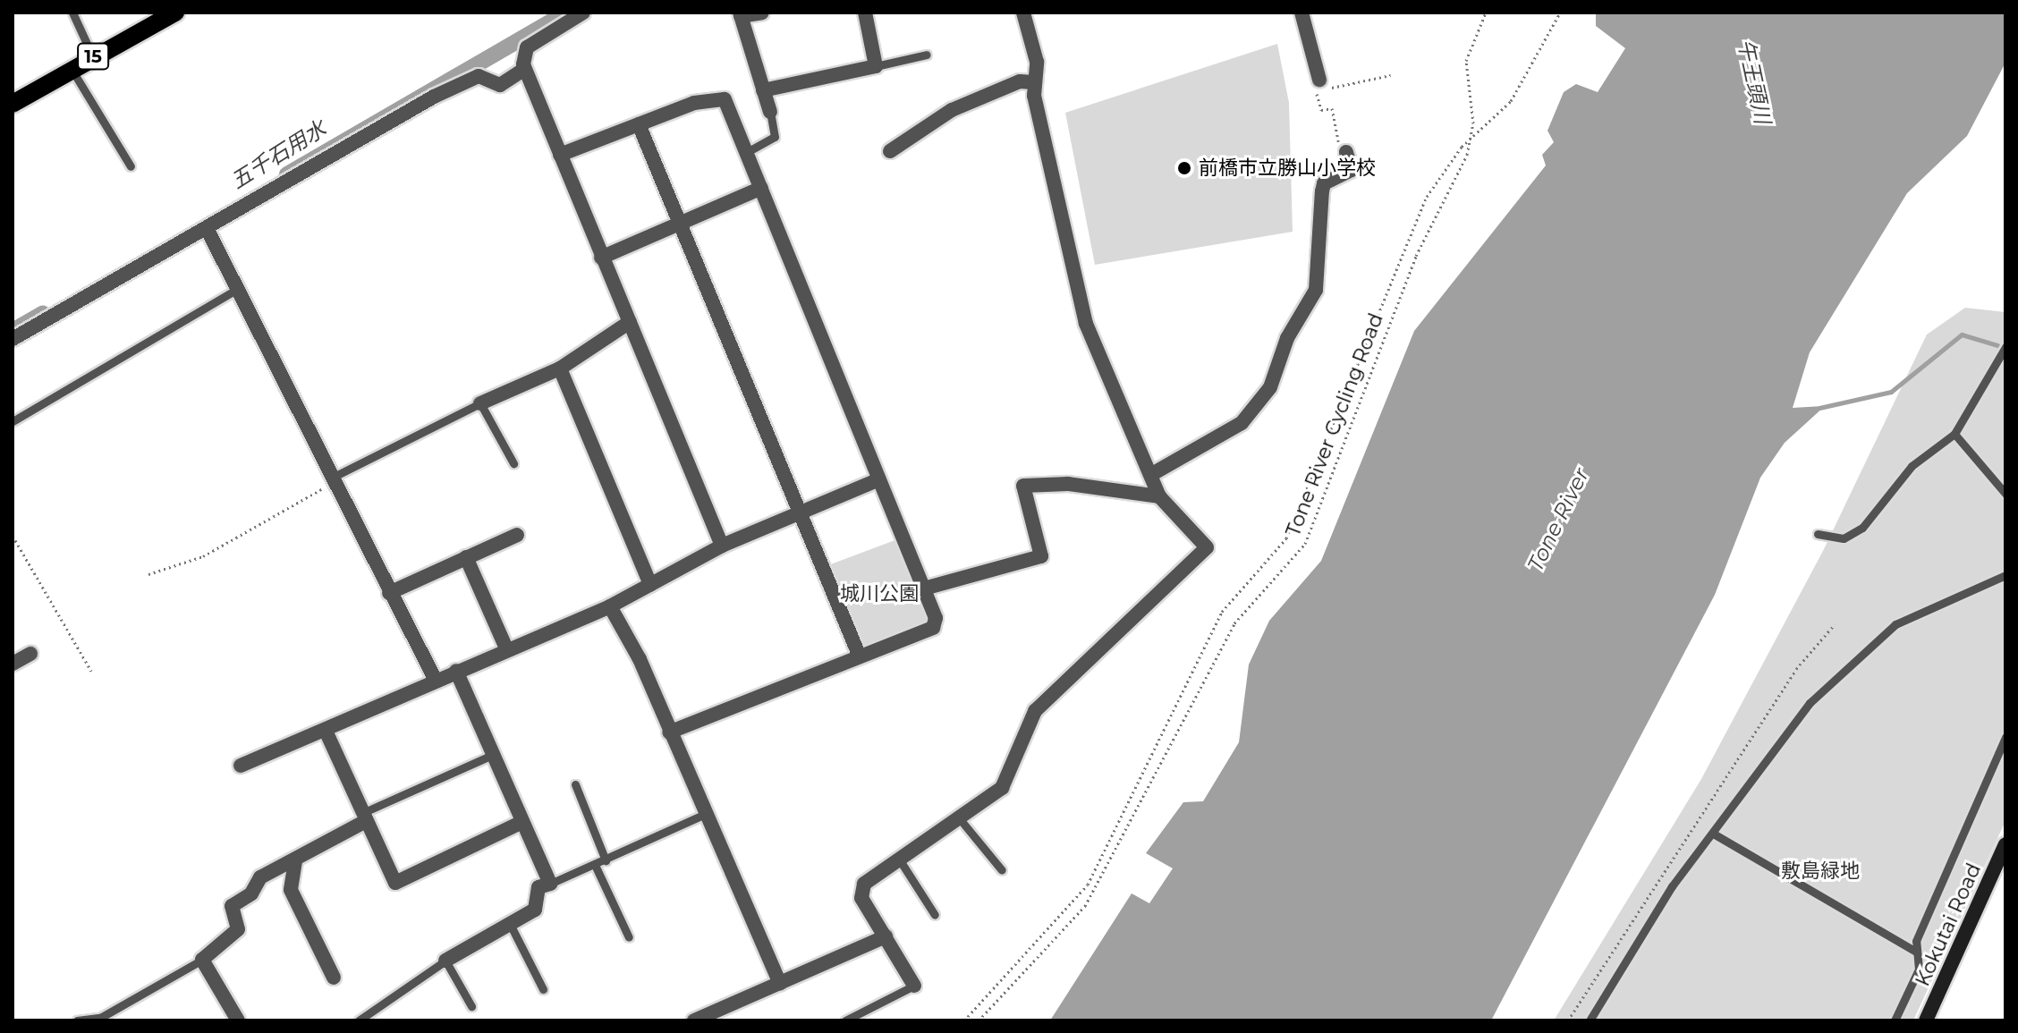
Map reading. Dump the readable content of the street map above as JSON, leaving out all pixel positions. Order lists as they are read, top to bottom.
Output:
{
  "streets": {
    "main road": ["15"],
    "street": ["Kokutai Road"],
    "path": ["Tone River Cycling Road"]
  },
  "water": ["午王頭川", "五千石用水", "Tone River"],
  "parks": ["城川公園", "敷島緑地"],
  "places": ["前橋市立勝山小学校"]
}
